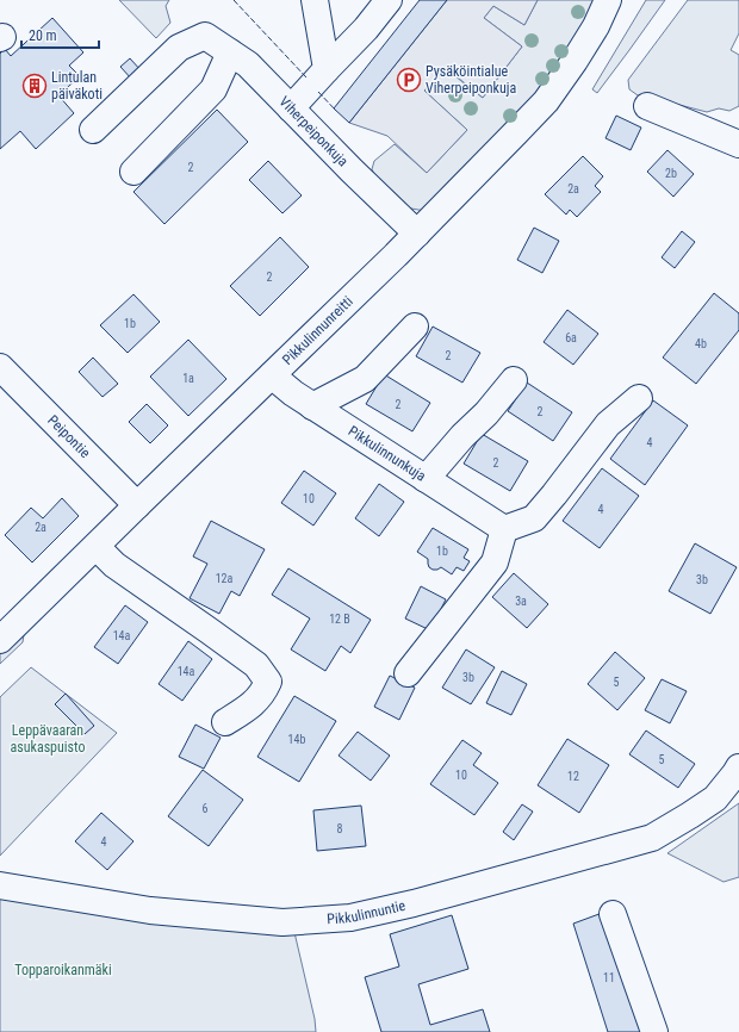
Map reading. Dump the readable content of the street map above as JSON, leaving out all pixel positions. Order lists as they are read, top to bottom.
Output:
{
  "streets": {
    "street": [
      "Viherpeiponkuja",
      "Pikkulinnunreitti",
      "Peipontie",
      "Pikkulinnunkuja",
      "Pikkulinnuntie"
    ]
  },
  "crossings": [
    ["Viherpeiponkuja", "Pikkulinnunreitti"],
    ["Pikkulinnunreitti", "Peipontie"],
    ["Pikkulinnunreitti", "Pikkulinnunkuja"]
  ],
  "parks": ["Leppävaaran asukaspuisto", "Topparoikanmäki"],
  "places": {
    "parking": ["Pysäköintialue Viherpeiponkuja"],
    "building": ["Lintulan päiväkoti"]
  },
  "house_numbers": [
    "2",
    "2b",
    "2a",
    "2",
    "1b",
    "6a",
    "4b",
    "2",
    "1a",
    "2",
    "2",
    "4",
    "2",
    "10",
    "4",
    "2a",
    "1b",
    "12a",
    "3b",
    "3a",
    "12 B",
    "14a",
    "14a",
    "3b",
    "5",
    "14b",
    "5",
    "10",
    "12",
    "6",
    "8",
    "4",
    "11"
  ],
  "scale_bar": "20 m"
}
